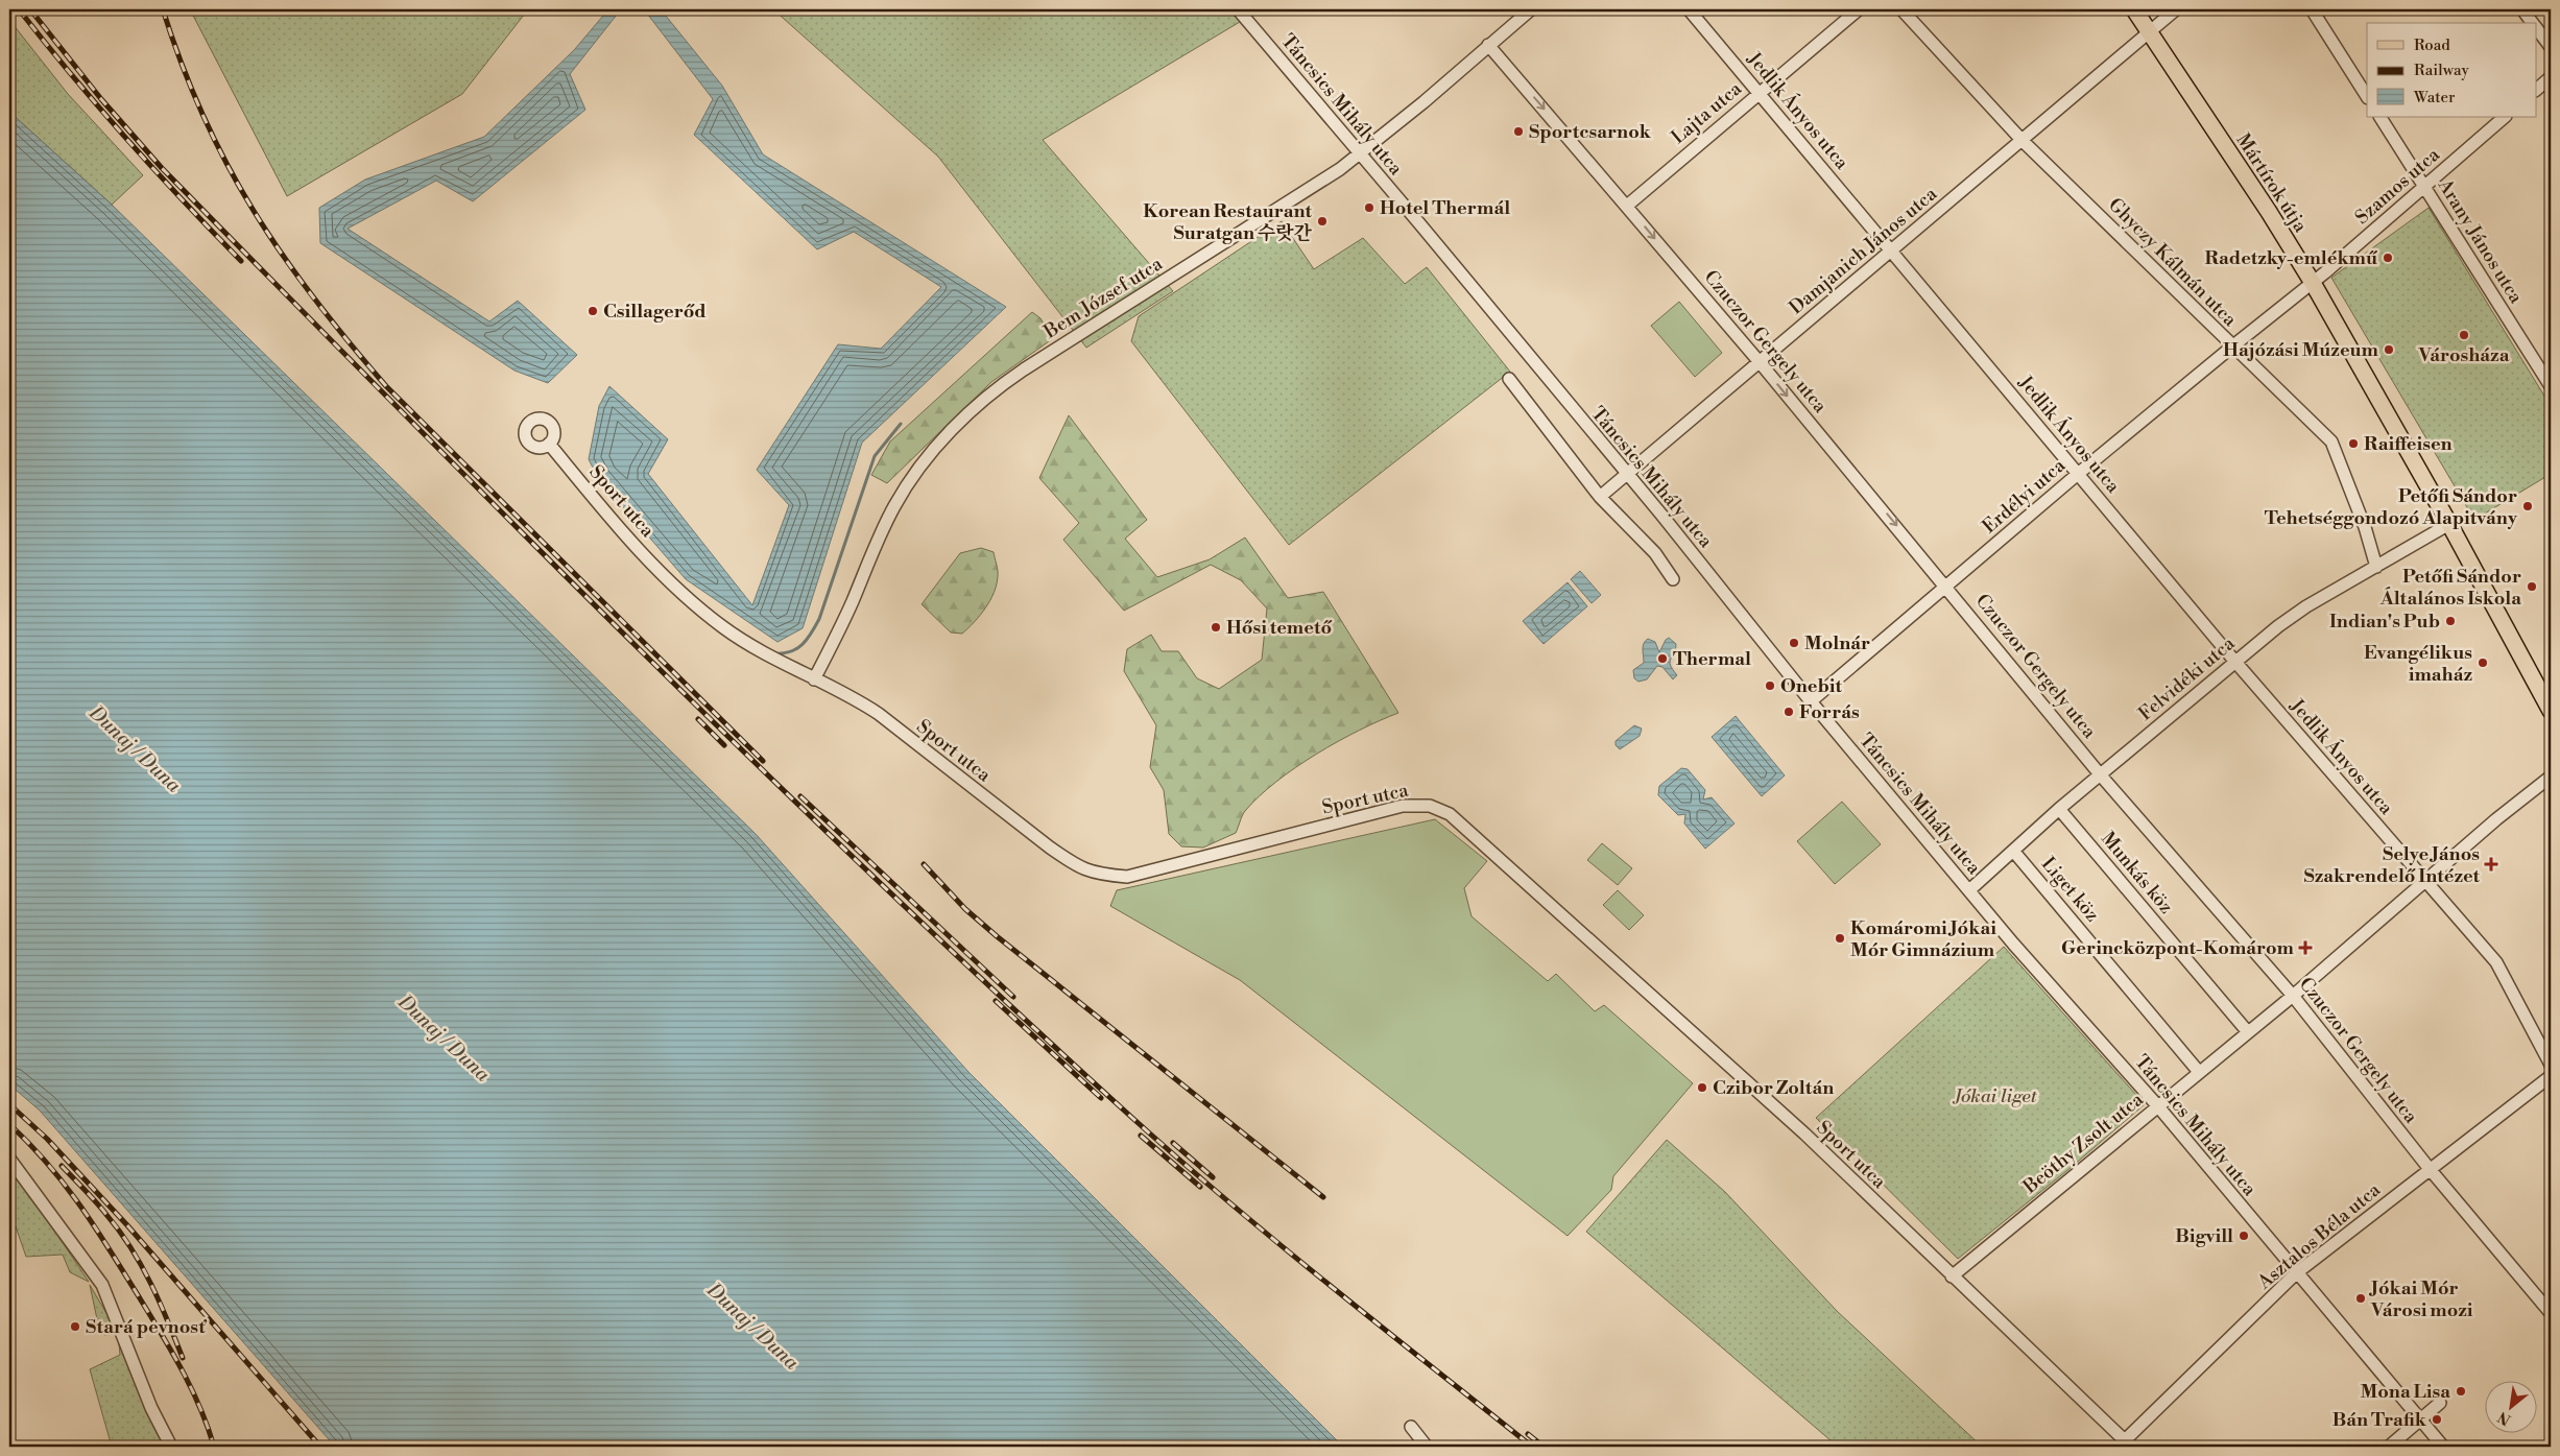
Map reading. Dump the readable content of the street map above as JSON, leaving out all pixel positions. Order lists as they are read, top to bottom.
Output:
{
  "streets": {
    "main road": ["Mártírok útja"],
    "street": [
      "Táncsics Mihály utca",
      "Jedlik Ányos utca",
      "Lajta utca",
      "Szamos utca",
      "Arany János utca",
      "Damjanich János utca",
      "Ghyczy Kálmán utca",
      "Bem József utca",
      "Czuczor Gergely utca",
      "Erdélyi utca",
      "Sport utca",
      "Felvidéki utca",
      "Munkás köz",
      "Liget köz",
      "Beöthy Zsolt utca",
      "Asztalos Béla utca"
    ]
  },
  "crossings": [
    ["Táncsics Mihály utca", "Damjanich János utca"],
    ["Táncsics Mihály utca", "Bem József utca"],
    ["Táncsics Mihály utca", "Erdélyi utca"],
    ["Táncsics Mihály utca", "Felvidéki utca"],
    ["Táncsics Mihály utca", "Beöthy Zsolt utca"],
    ["Táncsics Mihály utca", "Asztalos Béla utca"],
    ["Jedlik Ányos utca", "Lajta utca"],
    ["Jedlik Ányos utca", "Damjanich János utca"],
    ["Jedlik Ányos utca", "Erdélyi utca"],
    ["Jedlik Ányos utca", "Felvidéki utca"],
    ["Jedlik Ányos utca", "Beöthy Zsolt utca"],
    ["Lajta utca", "Czuczor Gergely utca"],
    ["Mártírok útja", "Szamos utca"],
    ["Mártírok útja", "Damjanich János utca"],
    ["Mártírok útja", "Erdélyi utca"],
    ["Mártírok útja", "Felvidéki utca"],
    ["Szamos utca", "Arany János utca"],
    ["Szamos utca", "Erdélyi utca"],
    ["Damjanich János utca", "Ghyczy Kálmán utca"],
    ["Damjanich János utca", "Czuczor Gergely utca"],
    ["Ghyczy Kálmán utca", "Erdélyi utca"],
    ["Ghyczy Kálmán utca", "Felvidéki utca"],
    ["Bem József utca", "Czuczor Gergely utca"],
    ["Bem József utca", "Sport utca"],
    ["Czuczor Gergely utca", "Erdélyi utca"],
    ["Czuczor Gergely utca", "Felvidéki utca"],
    ["Czuczor Gergely utca", "Beöthy Zsolt utca"],
    ["Czuczor Gergely utca", "Asztalos Béla utca"],
    ["Sport utca", "Beöthy Zsolt utca"],
    ["Sport utca", "Asztalos Béla utca"],
    ["Felvidéki utca", "Munkás köz"],
    ["Felvidéki utca", "Liget köz"],
    ["Munkás köz", "Beöthy Zsolt utca"],
    ["Liget köz", "Beöthy Zsolt utca"]
  ],
  "one_way": ["Czuczor Gergely utca"],
  "water": ["Dunaj / Duna"],
  "parks": ["Jókai liget"],
  "places": {
    "other": [
      "Sportcsarnok",
      "Hotel Thermál",
      "Korean Restaurant Suratgan 수랏간",
      "Radetzky-emlékmű",
      "Csillagerőd",
      "Városháza",
      "Hajózási Múzeum",
      "Raiffeisen",
      "Petőfi Sándor Tehetséggondozó Alapitvány",
      "Petőfi Sándor Általános Iskola",
      "Indian's Pub",
      "Hősi temető",
      "Molnár",
      "Thermal",
      "Evangélikus imaház",
      "Onebit",
      "Forrás",
      "Komáromi Jókai Mór Gimnázium",
      "Czibor Zoltán",
      "Bigvill",
      "Jókai Mór Városi mozi",
      "Stará pevnosť",
      "Mona Lisa",
      "Bán Trafik"
    ],
    "health": ["Selye János Szakrendelő Intézet", "Gerincközpont-Komárom"]
  },
  "legend": ["Road", "Railway", "Water"],
  "north": "bottom left"
}
